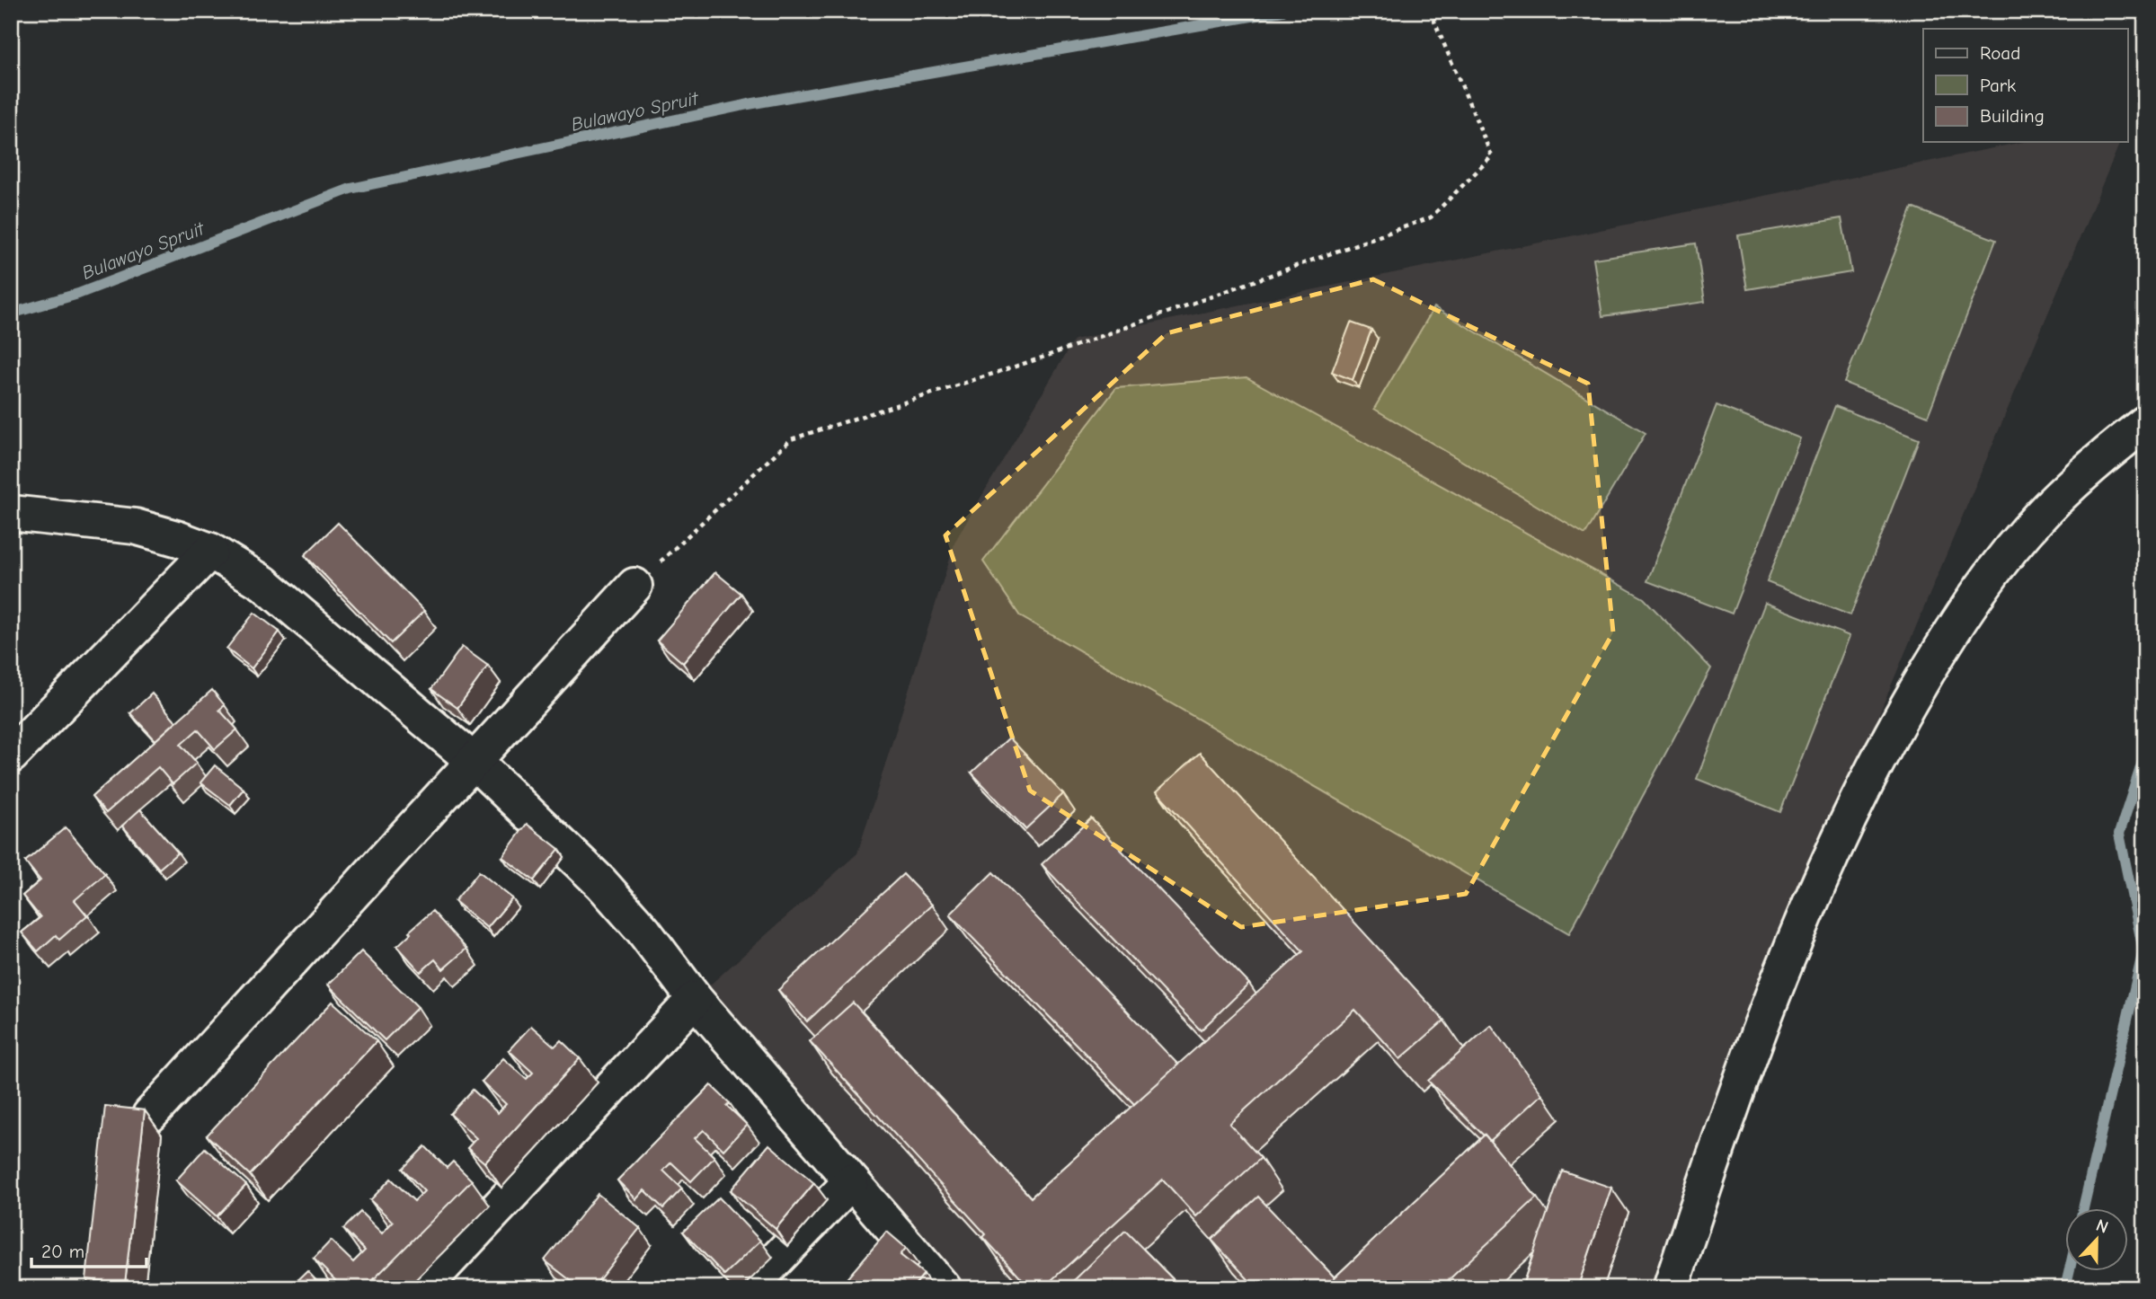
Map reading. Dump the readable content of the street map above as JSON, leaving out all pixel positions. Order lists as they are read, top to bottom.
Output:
{
  "water": ["Bulawayo Spruit"],
  "legend": ["Road", "Park", "Building"],
  "scale_bar": "20 m",
  "north": "top"
}
